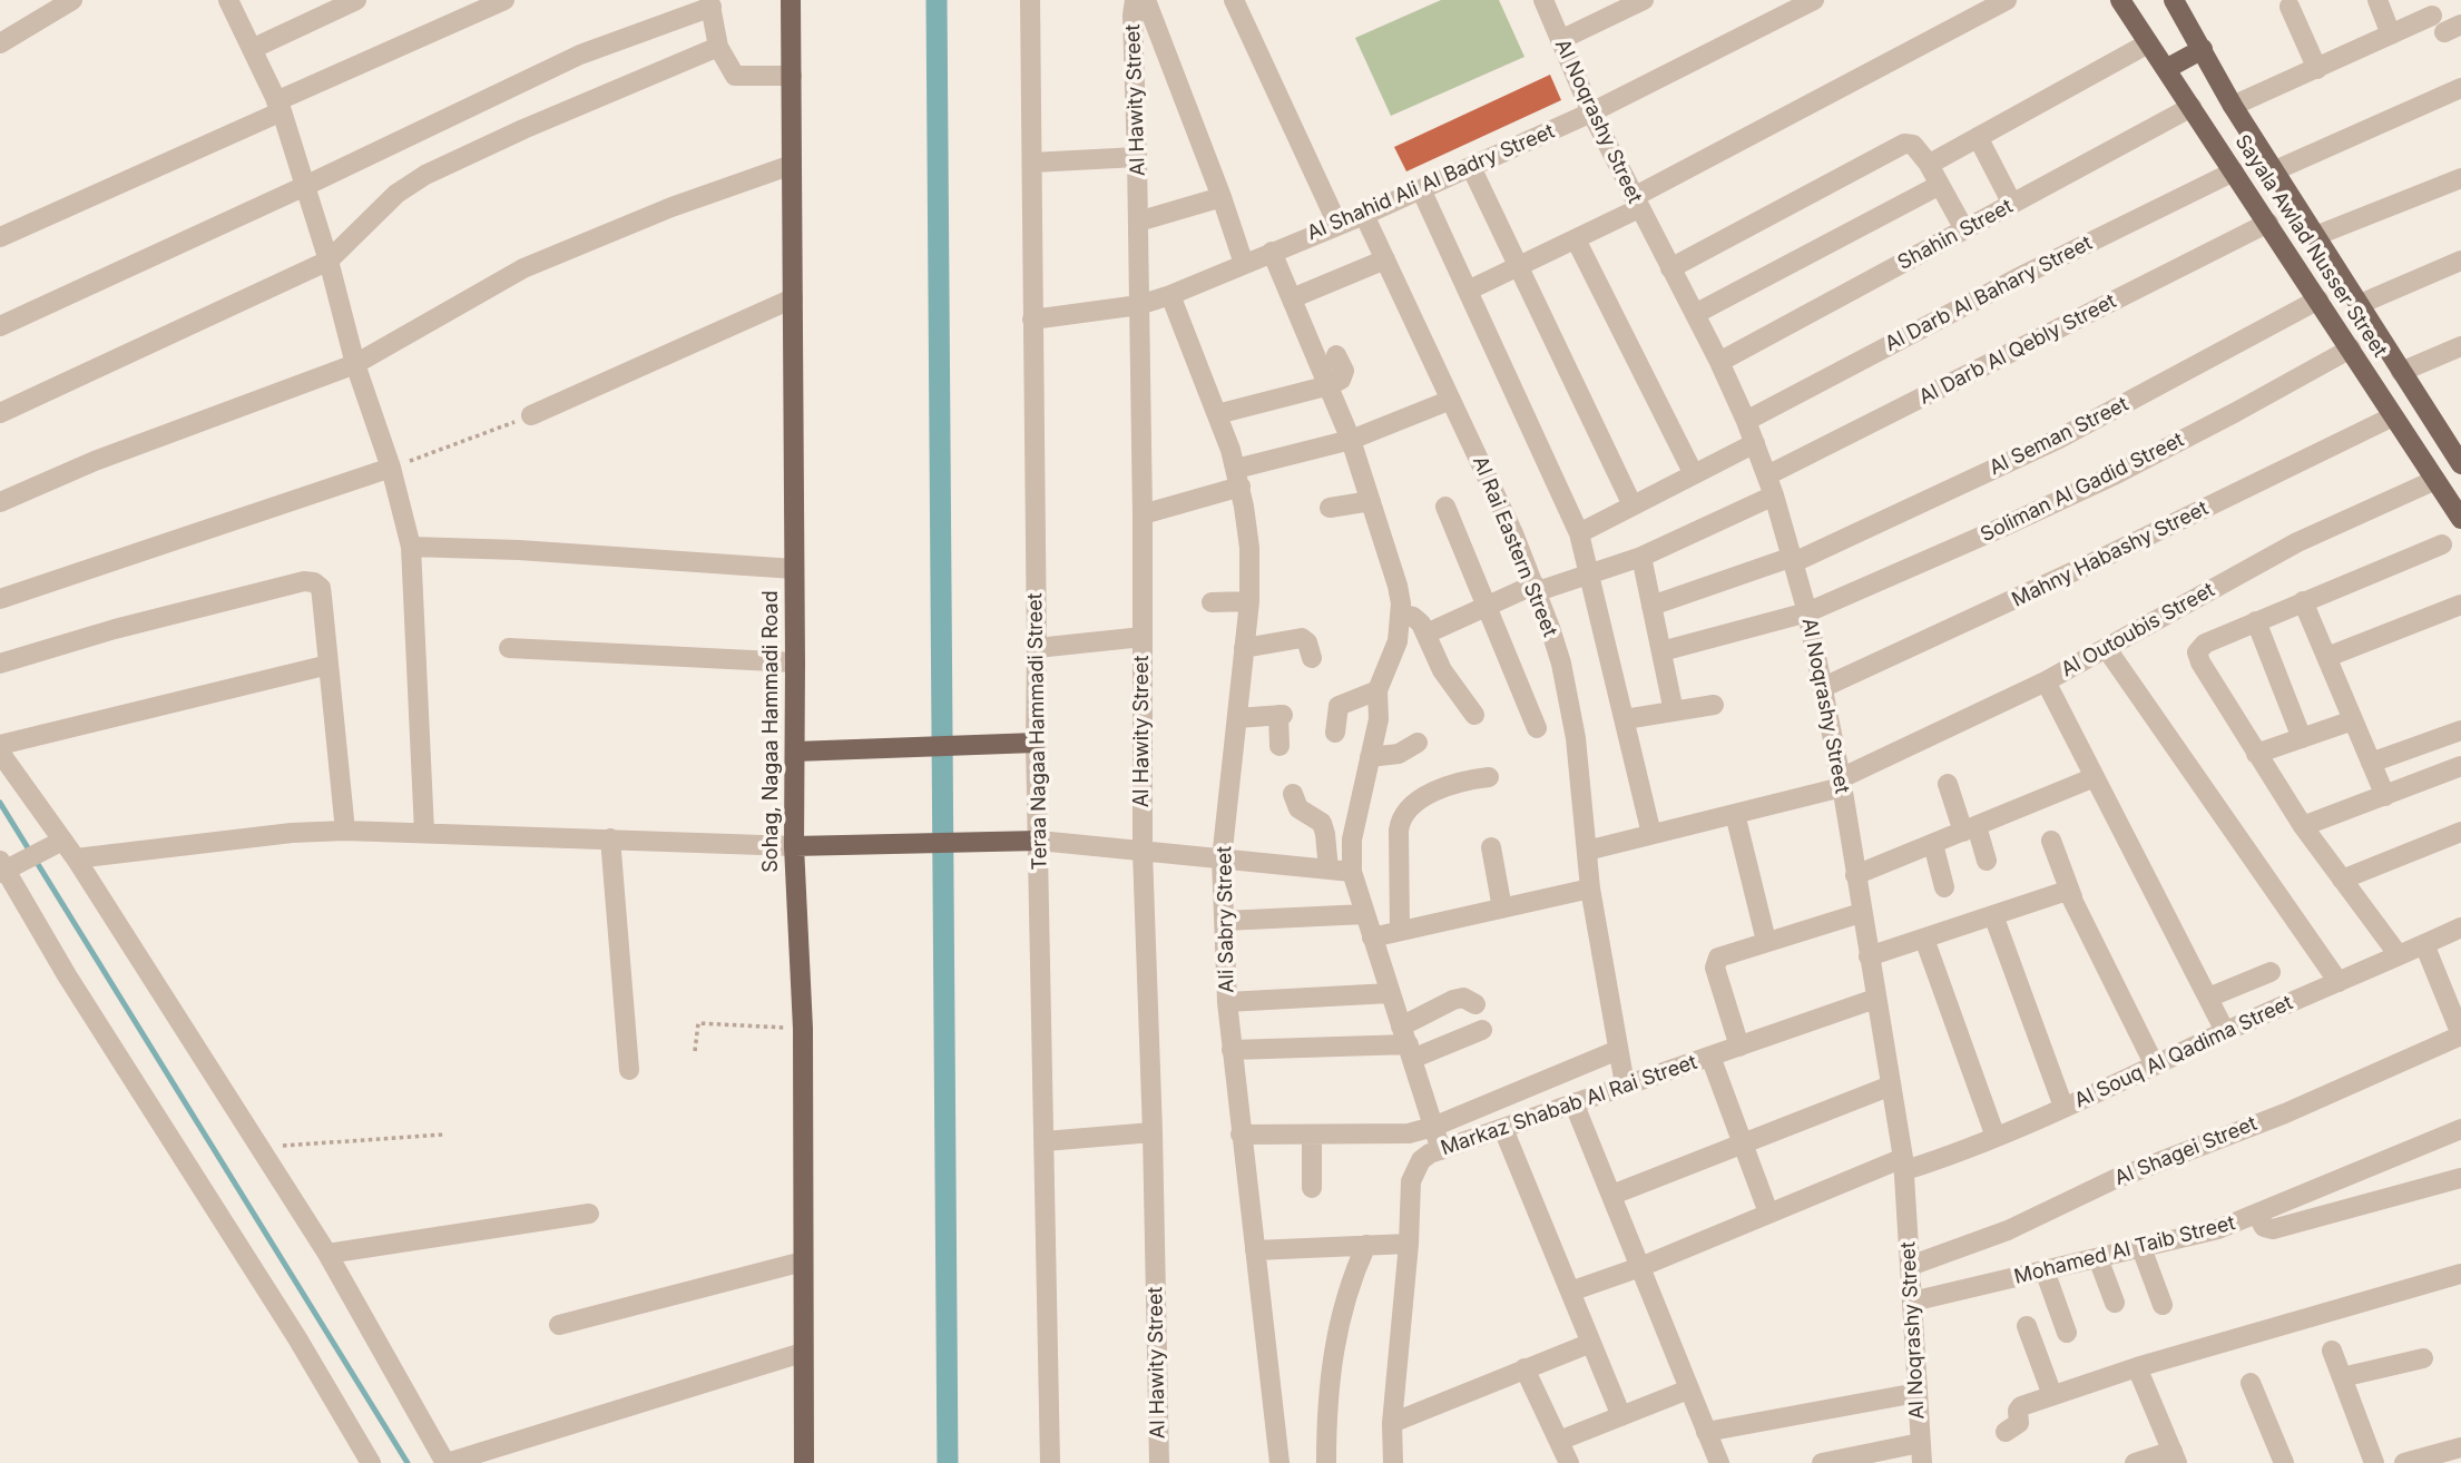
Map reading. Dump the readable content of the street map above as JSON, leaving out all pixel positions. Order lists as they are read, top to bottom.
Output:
{
  "streets": {
    "main road": ["Sayala Awlad Nusser Street", "Sohag, Nagaa Hammadi Road"],
    "street": [
      "Al Hawity Street",
      "Al Noqrashy Street",
      "Al Shahid Ali Al Badry Street",
      "Shahin Street",
      "Al Darb Al Bahary Street",
      "Al Darb Al Qebly Street",
      "Al Seman Street",
      "Soliman Al Gadid Street",
      "Al Rai Eastern Street",
      "Mahny Habashy Street",
      "Al Outoubis Street",
      "Teraa Nagaa Hammadi Street",
      "Ali Sabry Street",
      "Al Souq Al Qadima Street",
      "Markaz Shabab Al Rai Street",
      "Al Shagei Street",
      "Mohamed Al Taib Street"
    ]
  },
  "crossings": [
    ["Al Hawity Street", "Al Shahid Ali Al Badry Street"],
    ["Al Noqrashy Street", "Al Shahid Ali Al Badry Street"],
    ["Al Noqrashy Street", "Shahin Street"],
    ["Al Noqrashy Street", "Al Darb Al Bahary Street"],
    ["Al Noqrashy Street", "Al Darb Al Qebly Street"],
    ["Al Noqrashy Street", "Al Seman Street"],
    ["Al Noqrashy Street", "Soliman Al Gadid Street"],
    ["Al Noqrashy Street", "Mahny Habashy Street"],
    ["Al Noqrashy Street", "Al Outoubis Street"],
    ["Al Noqrashy Street", "Al Souq Al Qadima Street"],
    ["Al Noqrashy Street", "Markaz Shabab Al Rai Street"],
    ["Al Noqrashy Street", "Al Shagei Street"],
    ["Al Noqrashy Street", "Mohamed Al Taib Street"],
    ["Al Shahid Ali Al Badry Street", "Al Rai Eastern Street"],
    ["Al Shahid Ali Al Badry Street", "Teraa Nagaa Hammadi Street"],
    ["Al Shahid Ali Al Badry Street", "Ali Sabry Street"],
    ["Shahin Street", "Sayala Awlad Nusser Street"],
    ["Sayala Awlad Nusser Street", "Al Darb Al Bahary Street"],
    ["Sayala Awlad Nusser Street", "Al Darb Al Qebly Street"],
    ["Sayala Awlad Nusser Street", "Al Seman Street"],
    ["Sayala Awlad Nusser Street", "Soliman Al Gadid Street"],
    ["Sayala Awlad Nusser Street", "Mahny Habashy Street"],
    ["Sayala Awlad Nusser Street", "Al Outoubis Street"],
    ["Al Rai Eastern Street", "Al Outoubis Street"],
    ["Al Rai Eastern Street", "Markaz Shabab Al Rai Street"]
  ]
}
